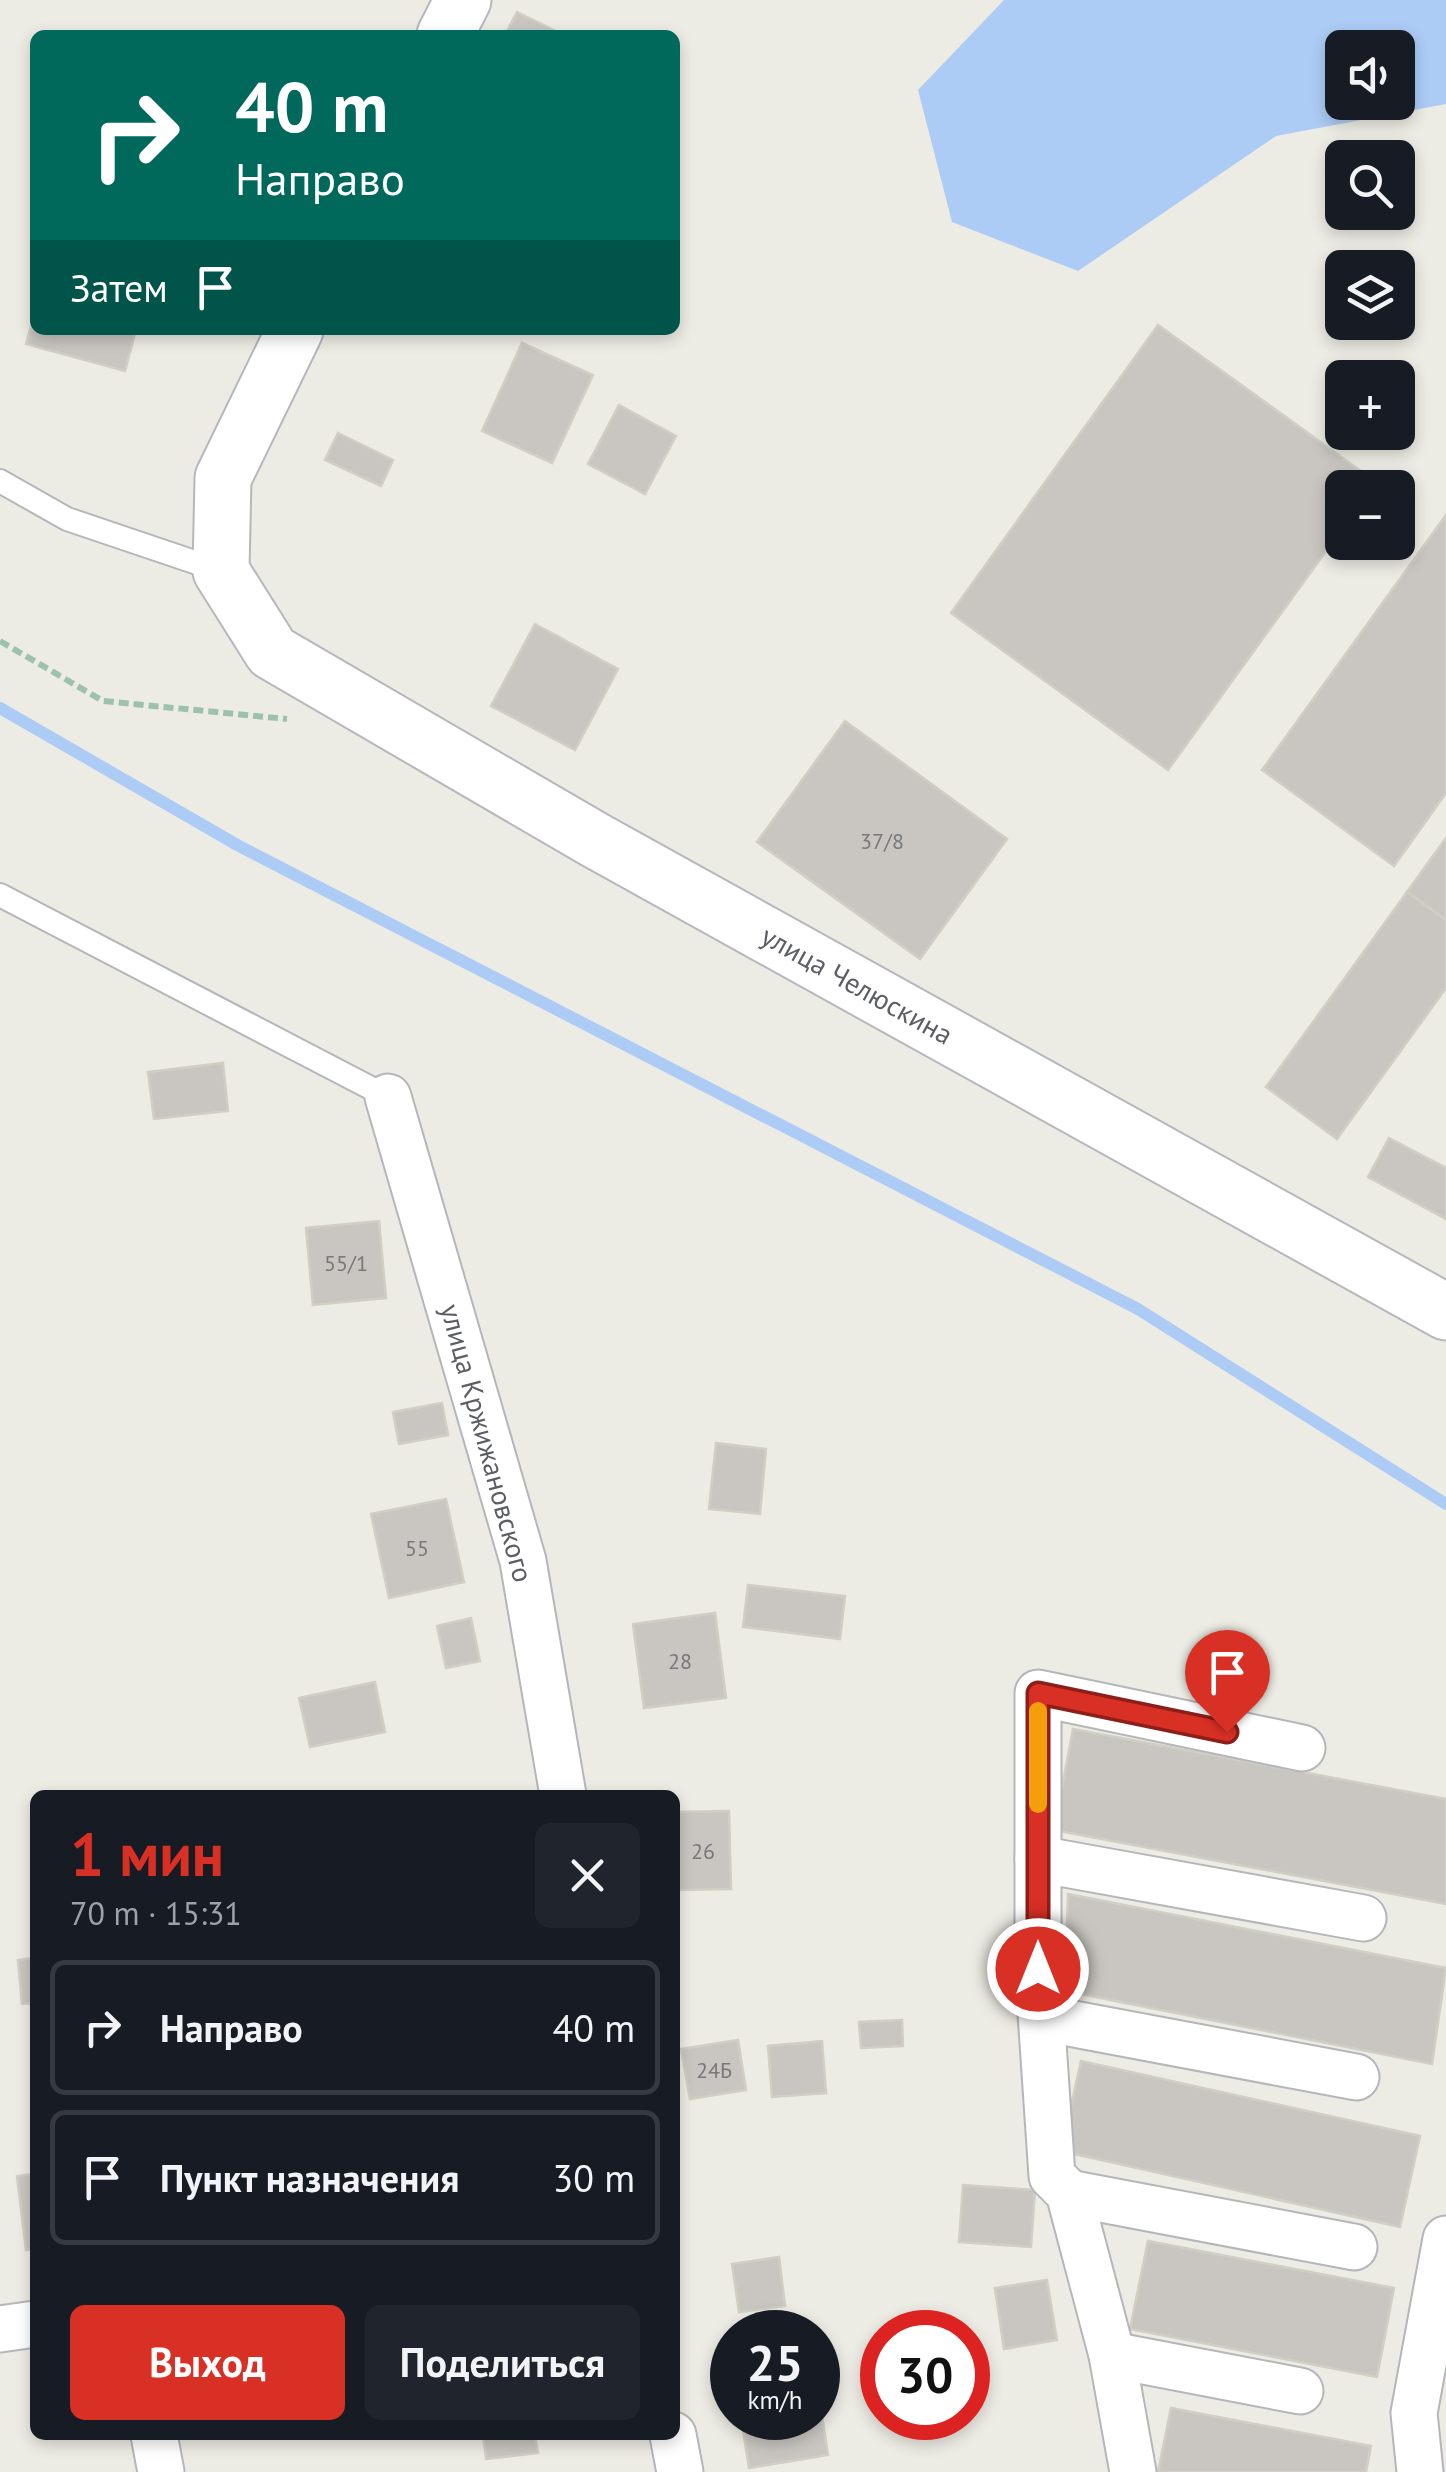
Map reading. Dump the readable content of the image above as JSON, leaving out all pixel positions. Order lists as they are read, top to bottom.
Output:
{
  "streets": {
    "street": ["улица Челюскина", "улица Кржижановского"]
  },
  "house_numbers": [
    "37/8",
    "55/1",
    "55",
    "28",
    "26",
    "24Б"
  ],
  "page": {
    "map_buttons": ["+", "−"],
    "turn": ["40 m", "Направо"],
    "then": "Затем",
    "heading": ["1 мин", "70 m · 15:31"],
    "list": [
      {
        "name": "Направо",
        "value": "40 m"
      },
      {
        "name": "Пункт назначения",
        "value": "30 m"
      }
    ],
    "buttons": ["Выход", "Поделиться"],
    "speed": "25 km/h",
    "limit": "30"
  }
}
